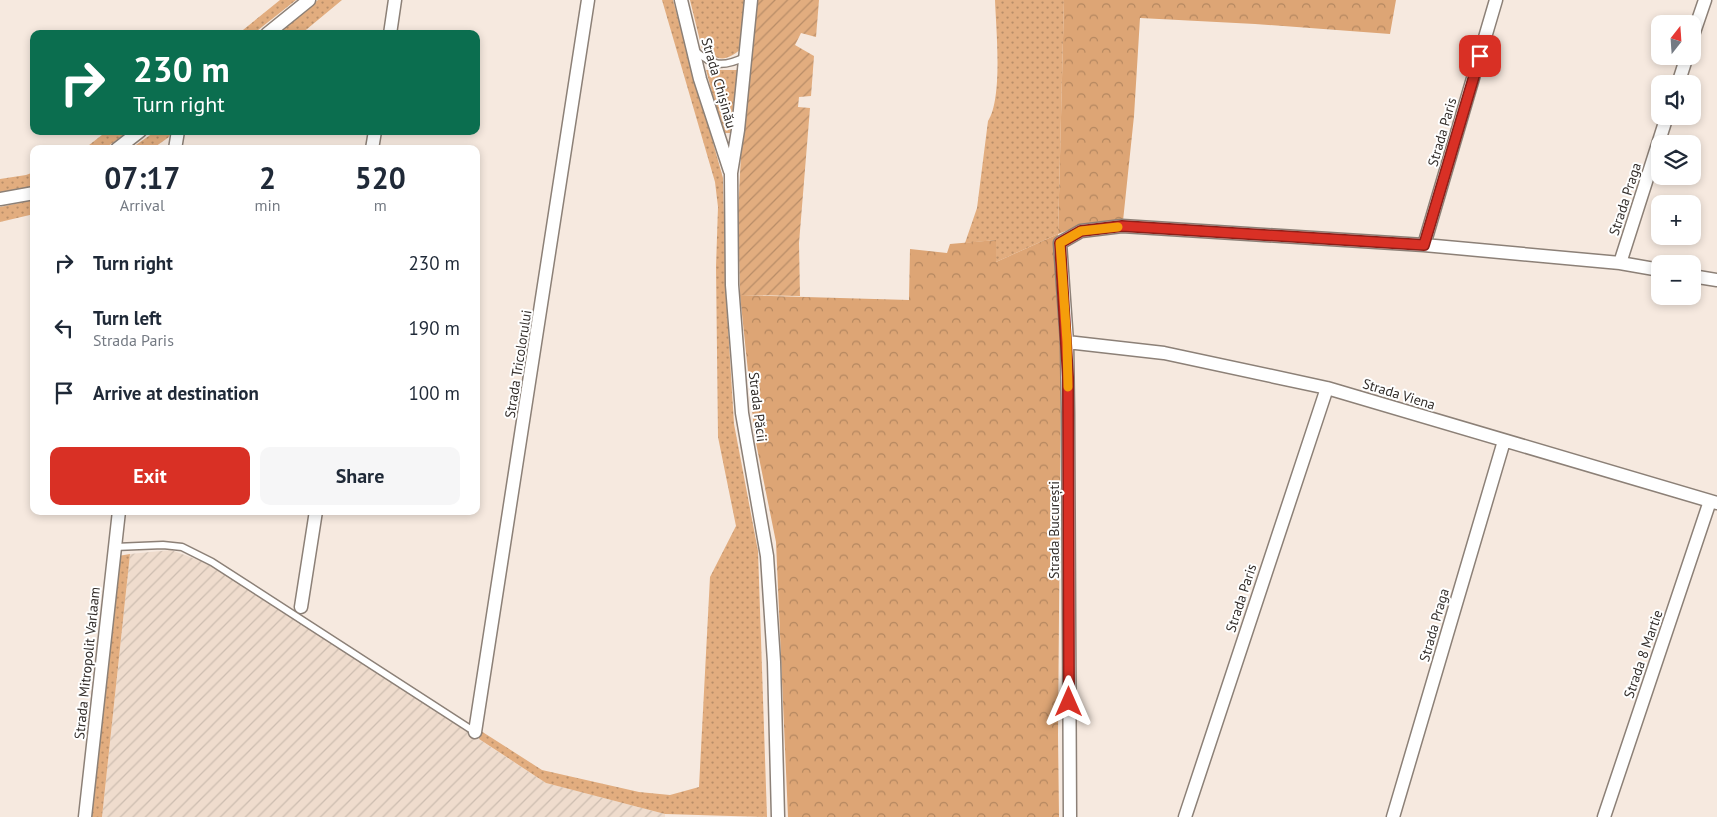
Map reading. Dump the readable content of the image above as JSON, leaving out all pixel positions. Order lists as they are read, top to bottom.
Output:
{
  "streets": {
    "street": [
      "Strada Chișinău",
      "Strada Paris",
      "Strada Praga",
      "Strada Tricolorului",
      "Strada Viena",
      "Strada Păcii",
      "Strada București",
      "Strada 8 Martie",
      "Strada Mitropolit Varlaam"
    ]
  },
  "crossings": [
    ["Strada Chișinău", "Strada Păcii"],
    ["Strada Paris", "Strada Viena"],
    ["Strada Paris", "Strada București"],
    ["Strada Praga", "Strada Viena"],
    ["Strada Viena", "Strada București"],
    ["Strada Viena", "Strada 8 Martie"]
  ],
  "north": "top",
  "page": {
    "map_buttons": ["+", "−"],
    "turn": ["230 m", "Turn right"],
    "eta": [
      "07:17",
      "Arrival",
      "2",
      "min",
      "520",
      "m"
    ],
    "list": [
      {
        "name": "Turn right",
        "value": "230 m"
      },
      {
        "name": "Turn left",
        "note": "Strada Paris",
        "value": "190 m"
      },
      {
        "name": "Arrive at destination",
        "value": "100 m"
      }
    ],
    "buttons": ["Exit", "Share"]
  }
}
